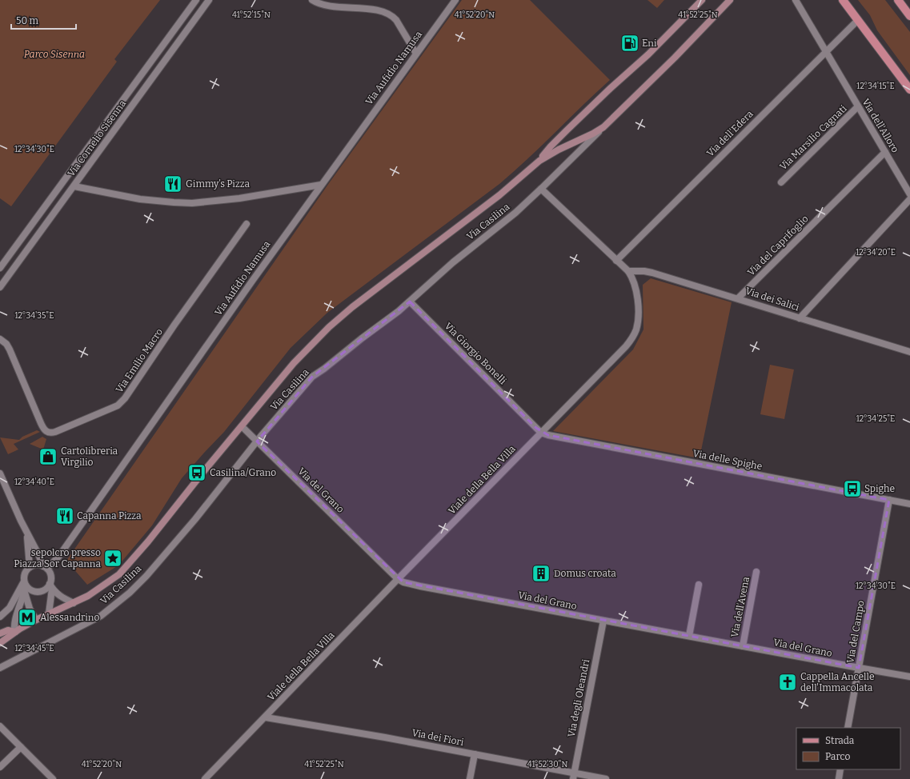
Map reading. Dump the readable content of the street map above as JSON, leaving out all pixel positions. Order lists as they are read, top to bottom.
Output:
{
  "streets": {
    "main road": ["Via Casilina"],
    "street": [
      "Via Aufidio Namusa",
      "Via dell'Alloro",
      "Via dell'Edera",
      "Via Marsilio Cagnati",
      "Via Cornelio Sisenna",
      "Via del Caprifoglio",
      "Via dei Salici",
      "Via Giorgio Bonelli",
      "Via Emilio Macro",
      "Via delle Spighe",
      "Viale della Bella Villa",
      "Via del Grano",
      "Via dell'Avena",
      "Via del Campo",
      "Via degli Oleandri",
      "Via dei Fiori"
    ]
  },
  "crossings": [
    ["Via dell'Alloro", "Via dell'Edera"],
    ["Via dell'Alloro", "Via Marsilio Cagnati"],
    ["Via dell'Alloro", "Via del Caprifoglio"],
    ["Via dell'Edera", "Viale della Bella Villa"],
    ["Via Casilina", "Via Giorgio Bonelli"],
    ["Via Casilina", "Via del Grano"],
    ["Via del Caprifoglio", "Via dei Salici"],
    ["Via dei Salici", "Viale della Bella Villa"],
    ["Via Giorgio Bonelli", "Via delle Spighe"],
    ["Via Giorgio Bonelli", "Viale della Bella Villa"],
    ["Via delle Spighe", "Viale della Bella Villa"],
    ["Via delle Spighe", "Via del Campo"],
    ["Viale della Bella Villa", "Via del Grano"],
    ["Viale della Bella Villa", "Via dei Fiori"],
    ["Via del Grano", "Via dell'Avena"],
    ["Via del Grano", "Via del Campo"],
    ["Via del Grano", "Via degli Oleandri"],
    ["Via degli Oleandri", "Via dei Fiori"]
  ],
  "parks": ["Parco Sisenna"],
  "places": {
    "fuel station": ["Eni"],
    "restaurant": ["Gimmy’s Pizza", "Capanna Pizza"],
    "shop": ["Cartolibreria Virgilio"],
    "bus stop": ["Casilina/Grano", "Spighe"],
    "place": ["sepolcro presso Piazza Sor Capanna"],
    "building": ["Domus croata"],
    "metro station": ["Alessandrino"],
    "church": ["Cappella Ancelle dell'Immacolata"]
  },
  "legend": ["Strada", "Parco"],
  "scale_bar": "50 m",
  "coordinates": [
    "41°52'15\"N",
    "41°52'20\"N",
    "41°52'25\"N",
    "12°34'15\"E",
    "12°34'30\"E",
    "12°34'20\"E",
    "12°34'35\"E",
    "12°34'25\"E",
    "12°34'40\"E",
    "12°34'45\"E",
    "41°52'30\"N"
  ]
}
